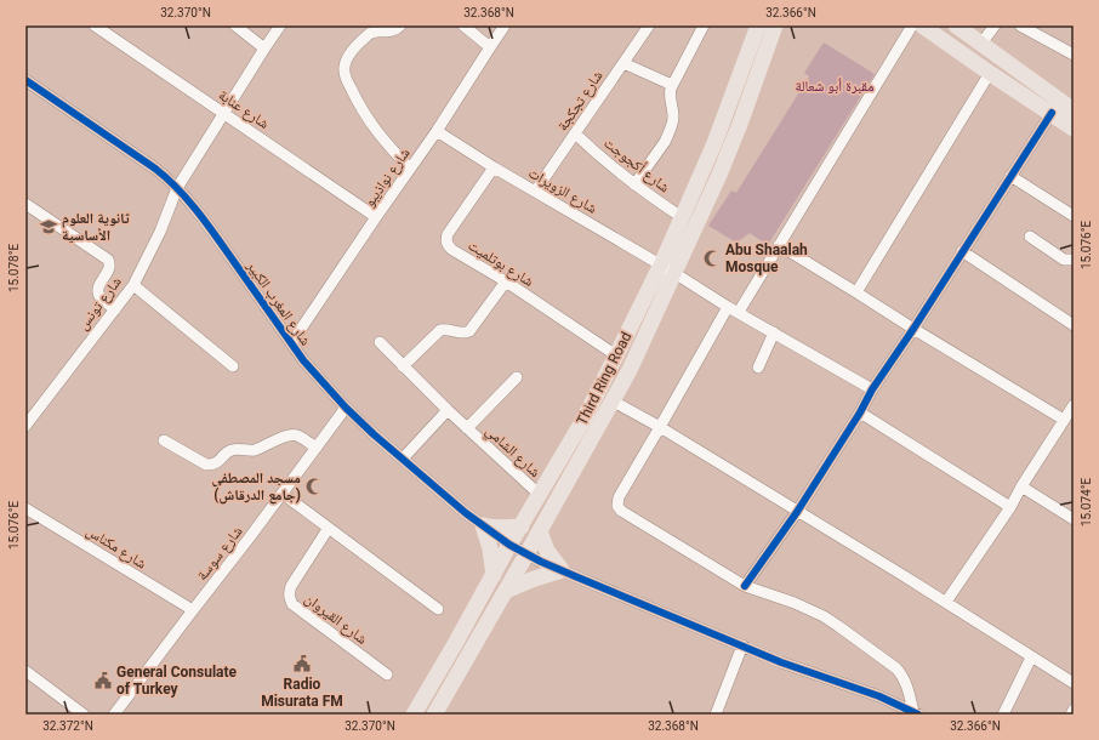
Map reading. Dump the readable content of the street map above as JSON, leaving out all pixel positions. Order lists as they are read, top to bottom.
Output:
{
  "streets": {
    "main road": ["Third Ring Road"],
    "street": [
      "شارع تجكجة",
      "شارع عنابة",
      "شارع أكجوجت",
      "شارع نواذيبو",
      "شارع الزويرات",
      "شارع بوتلميت",
      "شارع تونس",
      "شارع المغرب الكبير",
      "شارع الشامي",
      "شارع مكناس",
      "شارع سوسة",
      "شارع القيروان"
    ]
  },
  "crossings": [
    ["شارع تجكجة", "شارع أكجوجت"],
    ["شارع تجكجة", "شارع الزويرات"],
    ["شارع عنابة", "شارع نواذيبو"],
    ["شارع عنابة", "شارع تونس"],
    ["شارع أكجوجت", "Third Ring Road"],
    ["شارع نواذيبو", "شارع الزويرات"],
    ["شارع نواذيبو", "شارع المغرب الكبير"],
    ["شارع الزويرات", "شارع بوتلميت"],
    ["شارع الزويرات", "Third Ring Road"],
    ["شارع بوتلميت", "Third Ring Road"],
    ["شارع تونس", "شارع المغرب الكبير"],
    ["شارع المغرب الكبير", "Third Ring Road"],
    ["شارع المغرب الكبير", "شارع سوسة"],
    ["Third Ring Road", "شارع الشامي"],
    ["شارع مكناس", "شارع سوسة"]
  ],
  "parks": ["مقبرة أبو شعالة"],
  "places": {
    "school or university": ["ثانوية العلوم الأساسية"],
    "mosque": ["Abu Shaalah Mosque", "مسجد المصطفى (جامع الدرقاش)"],
    "public building": ["Radio Misurata FM", "General Consulate of Turkey"]
  },
  "coordinates": [
    "32.370°N",
    "32.368°N",
    "32.366°N",
    "15.076°E",
    "15.078°E",
    "15.074°E",
    "32.372°N"
  ]
}
